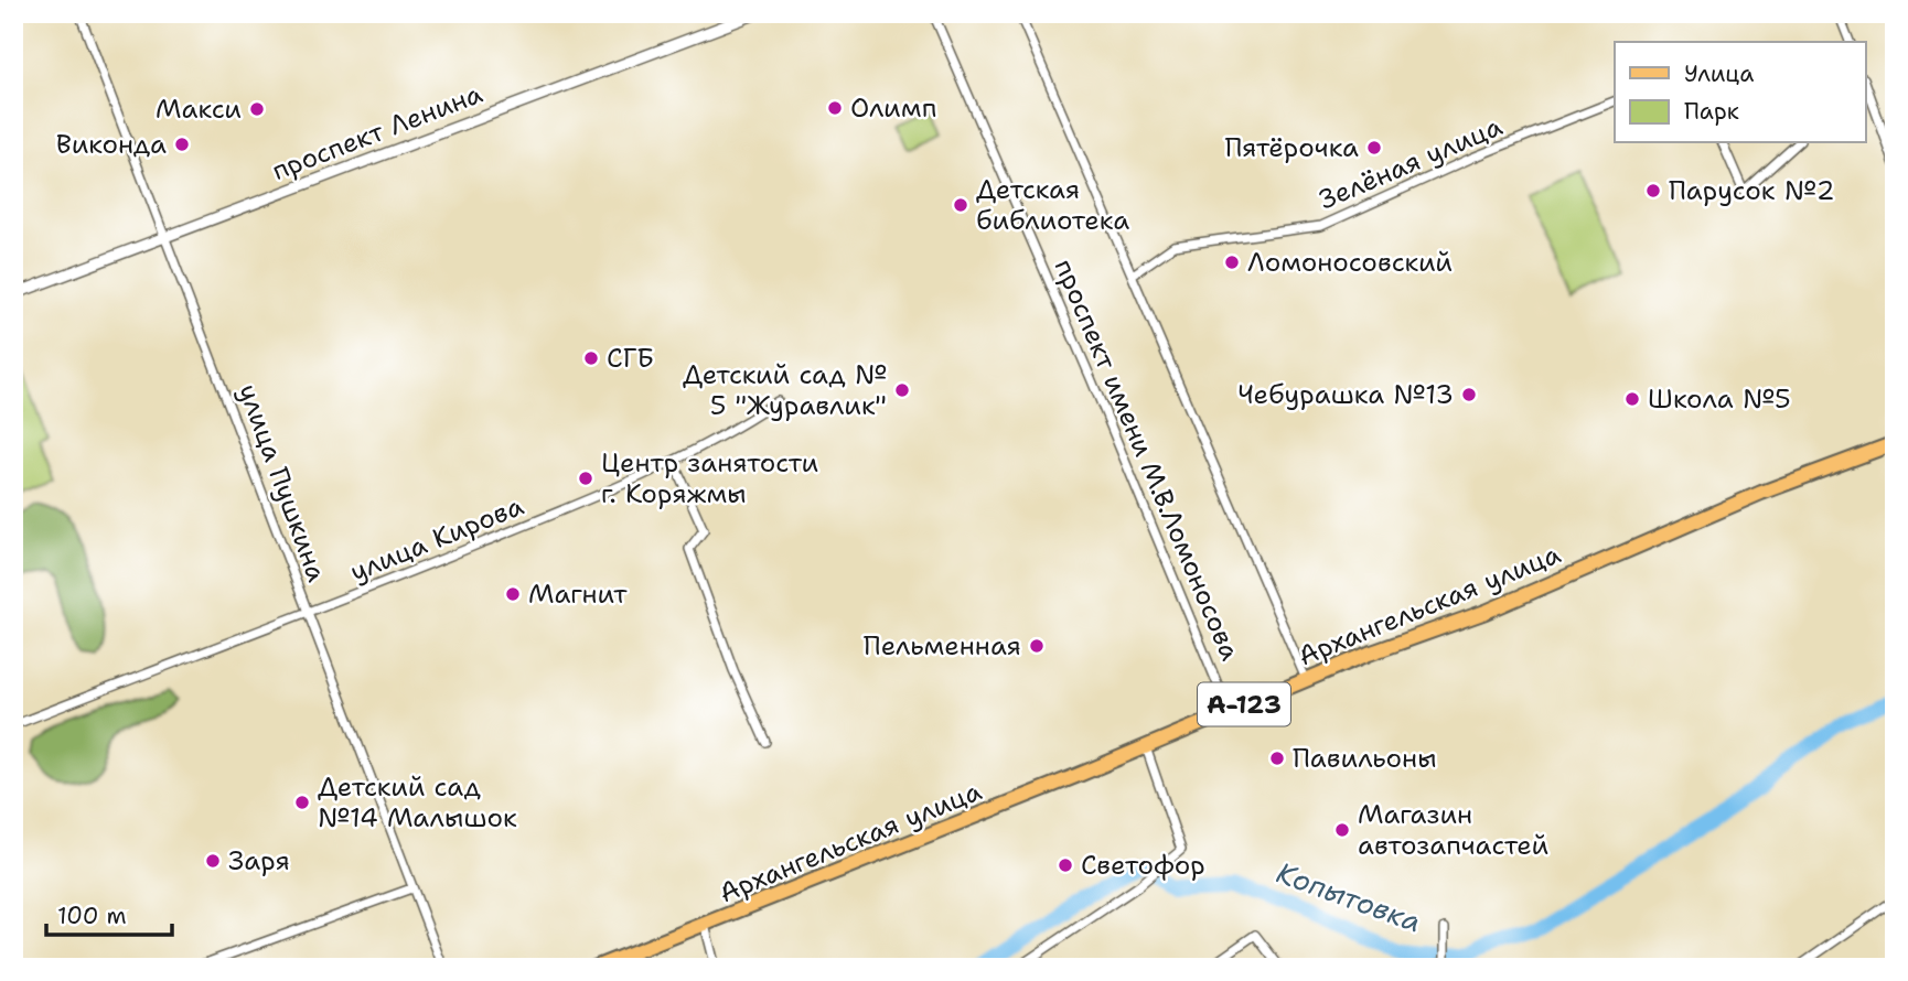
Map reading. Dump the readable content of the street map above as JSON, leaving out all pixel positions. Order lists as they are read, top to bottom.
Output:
{
  "streets": {
    "main road": ["Архангельская улица", "А-123"],
    "street": [
      "проспект Ленина",
      "Зелёная улица",
      "проспект имени М.В.Ломоносова",
      "улица Пушкина",
      "улица Кирова"
    ]
  },
  "crossings": [
    ["проспект Ленина", "улица Пушкина"],
    ["проспект имени М.В.Ломоносова", "Архангельская улица"],
    ["улица Пушкина", "улица Кирова"]
  ],
  "water": ["Копытовка"],
  "places": [
    "Олимп",
    "Макси",
    "Виконда",
    "Пятёрочка",
    "Парусок №2",
    "Детская библиотека",
    "Ломоносовский",
    "СГБ",
    "Детский сад № 5 \"Журавлик\"",
    "Чебурашка №13",
    "Школа №5",
    "Центр занятости г. Коряжмы",
    "Магнит",
    "Пельменная",
    "Павильоны",
    "Детский сад №14 Малышок",
    "Магазин автозапчастей",
    "Заря",
    "Светофор"
  ],
  "legend": ["Улица", "Парк"],
  "scale_bar": "100 m"
}
